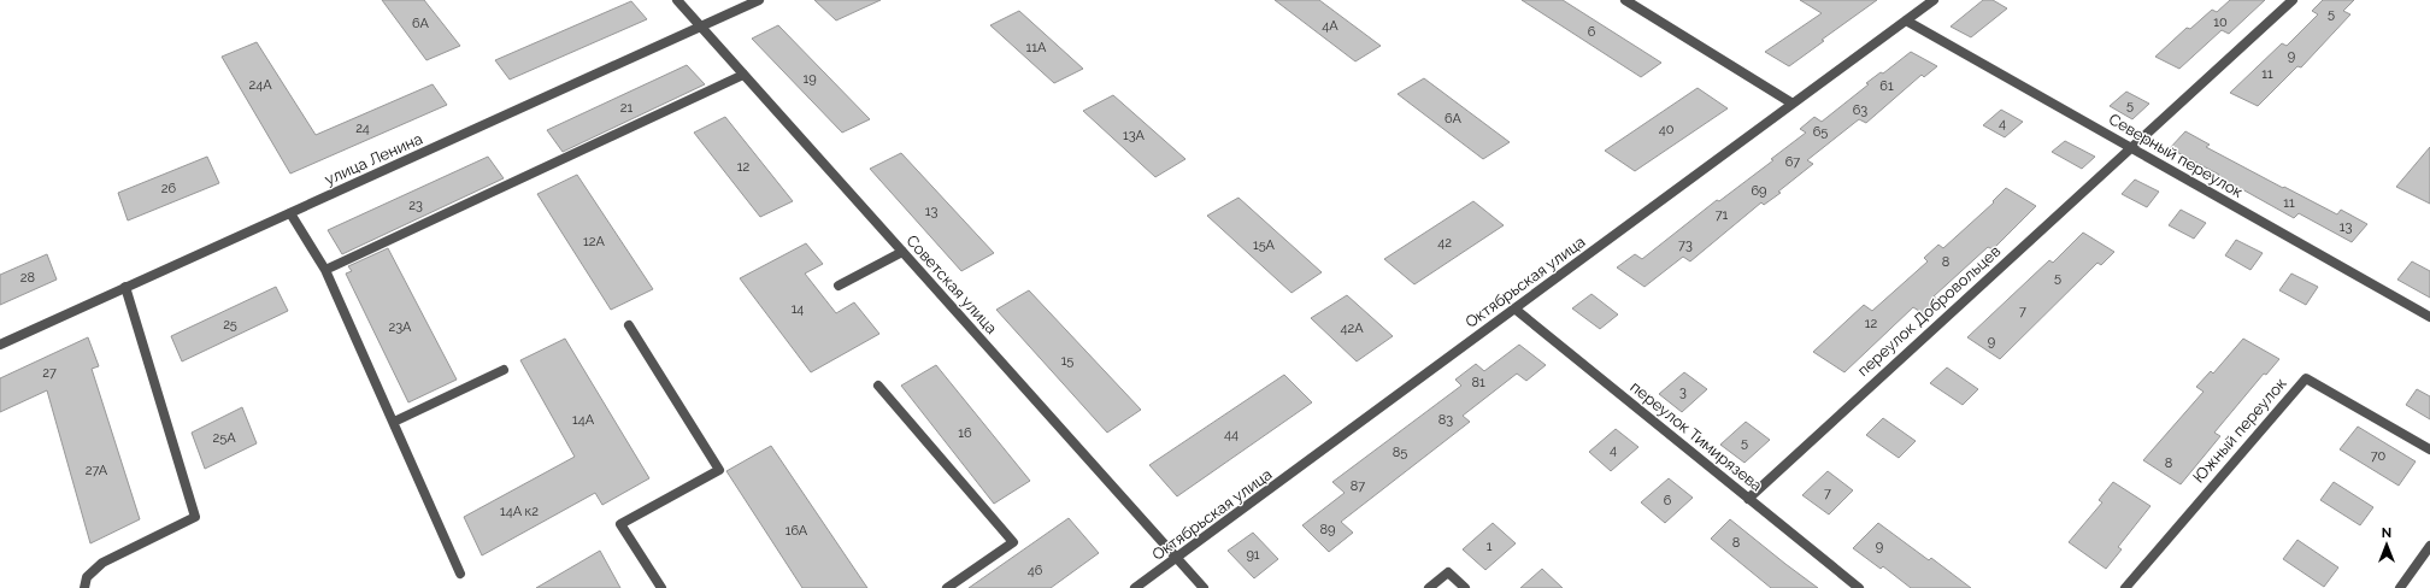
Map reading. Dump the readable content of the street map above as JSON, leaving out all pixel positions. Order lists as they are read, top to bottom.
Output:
{
  "streets": {
    "street": [
      "Северный переулок",
      "улица Ленина",
      "Октябрьская улица",
      "Советская улица",
      "переулок Добровольцев",
      "Южный переулок",
      "переулок Тимирязева"
    ]
  },
  "crossings": [
    ["Северный переулок", "Октябрьская улица"],
    ["Северный переулок", "переулок Добровольцев"],
    ["улица Ленина", "Советская улица"],
    ["Октябрьская улица", "Советская улица"],
    ["Октябрьская улица", "переулок Тимирязева"],
    ["переулок Добровольцев", "переулок Тимирязева"]
  ],
  "house_numbers": [
    "5",
    "10",
    "6А",
    "4А",
    "6",
    "11А",
    "9",
    "11",
    "19",
    "24А",
    "61",
    "5",
    "21",
    "63",
    "6А",
    "4",
    "24",
    "40",
    "65",
    "13А",
    "67",
    "12",
    "26",
    "69",
    "11",
    "23",
    "13",
    "71",
    "13",
    "12А",
    "42",
    "15А",
    "73",
    "8",
    "28",
    "5",
    "14",
    "7",
    "12",
    "25",
    "23А",
    "42А",
    "9",
    "15",
    "27",
    "81",
    "3",
    "14А",
    "83",
    "16",
    "44",
    "25А",
    "5",
    "4",
    "85",
    "70",
    "8",
    "27А",
    "87",
    "7",
    "6",
    "14А к2",
    "89",
    "16А",
    "8",
    "1",
    "9",
    "91",
    "46"
  ],
  "north": "top"
}
